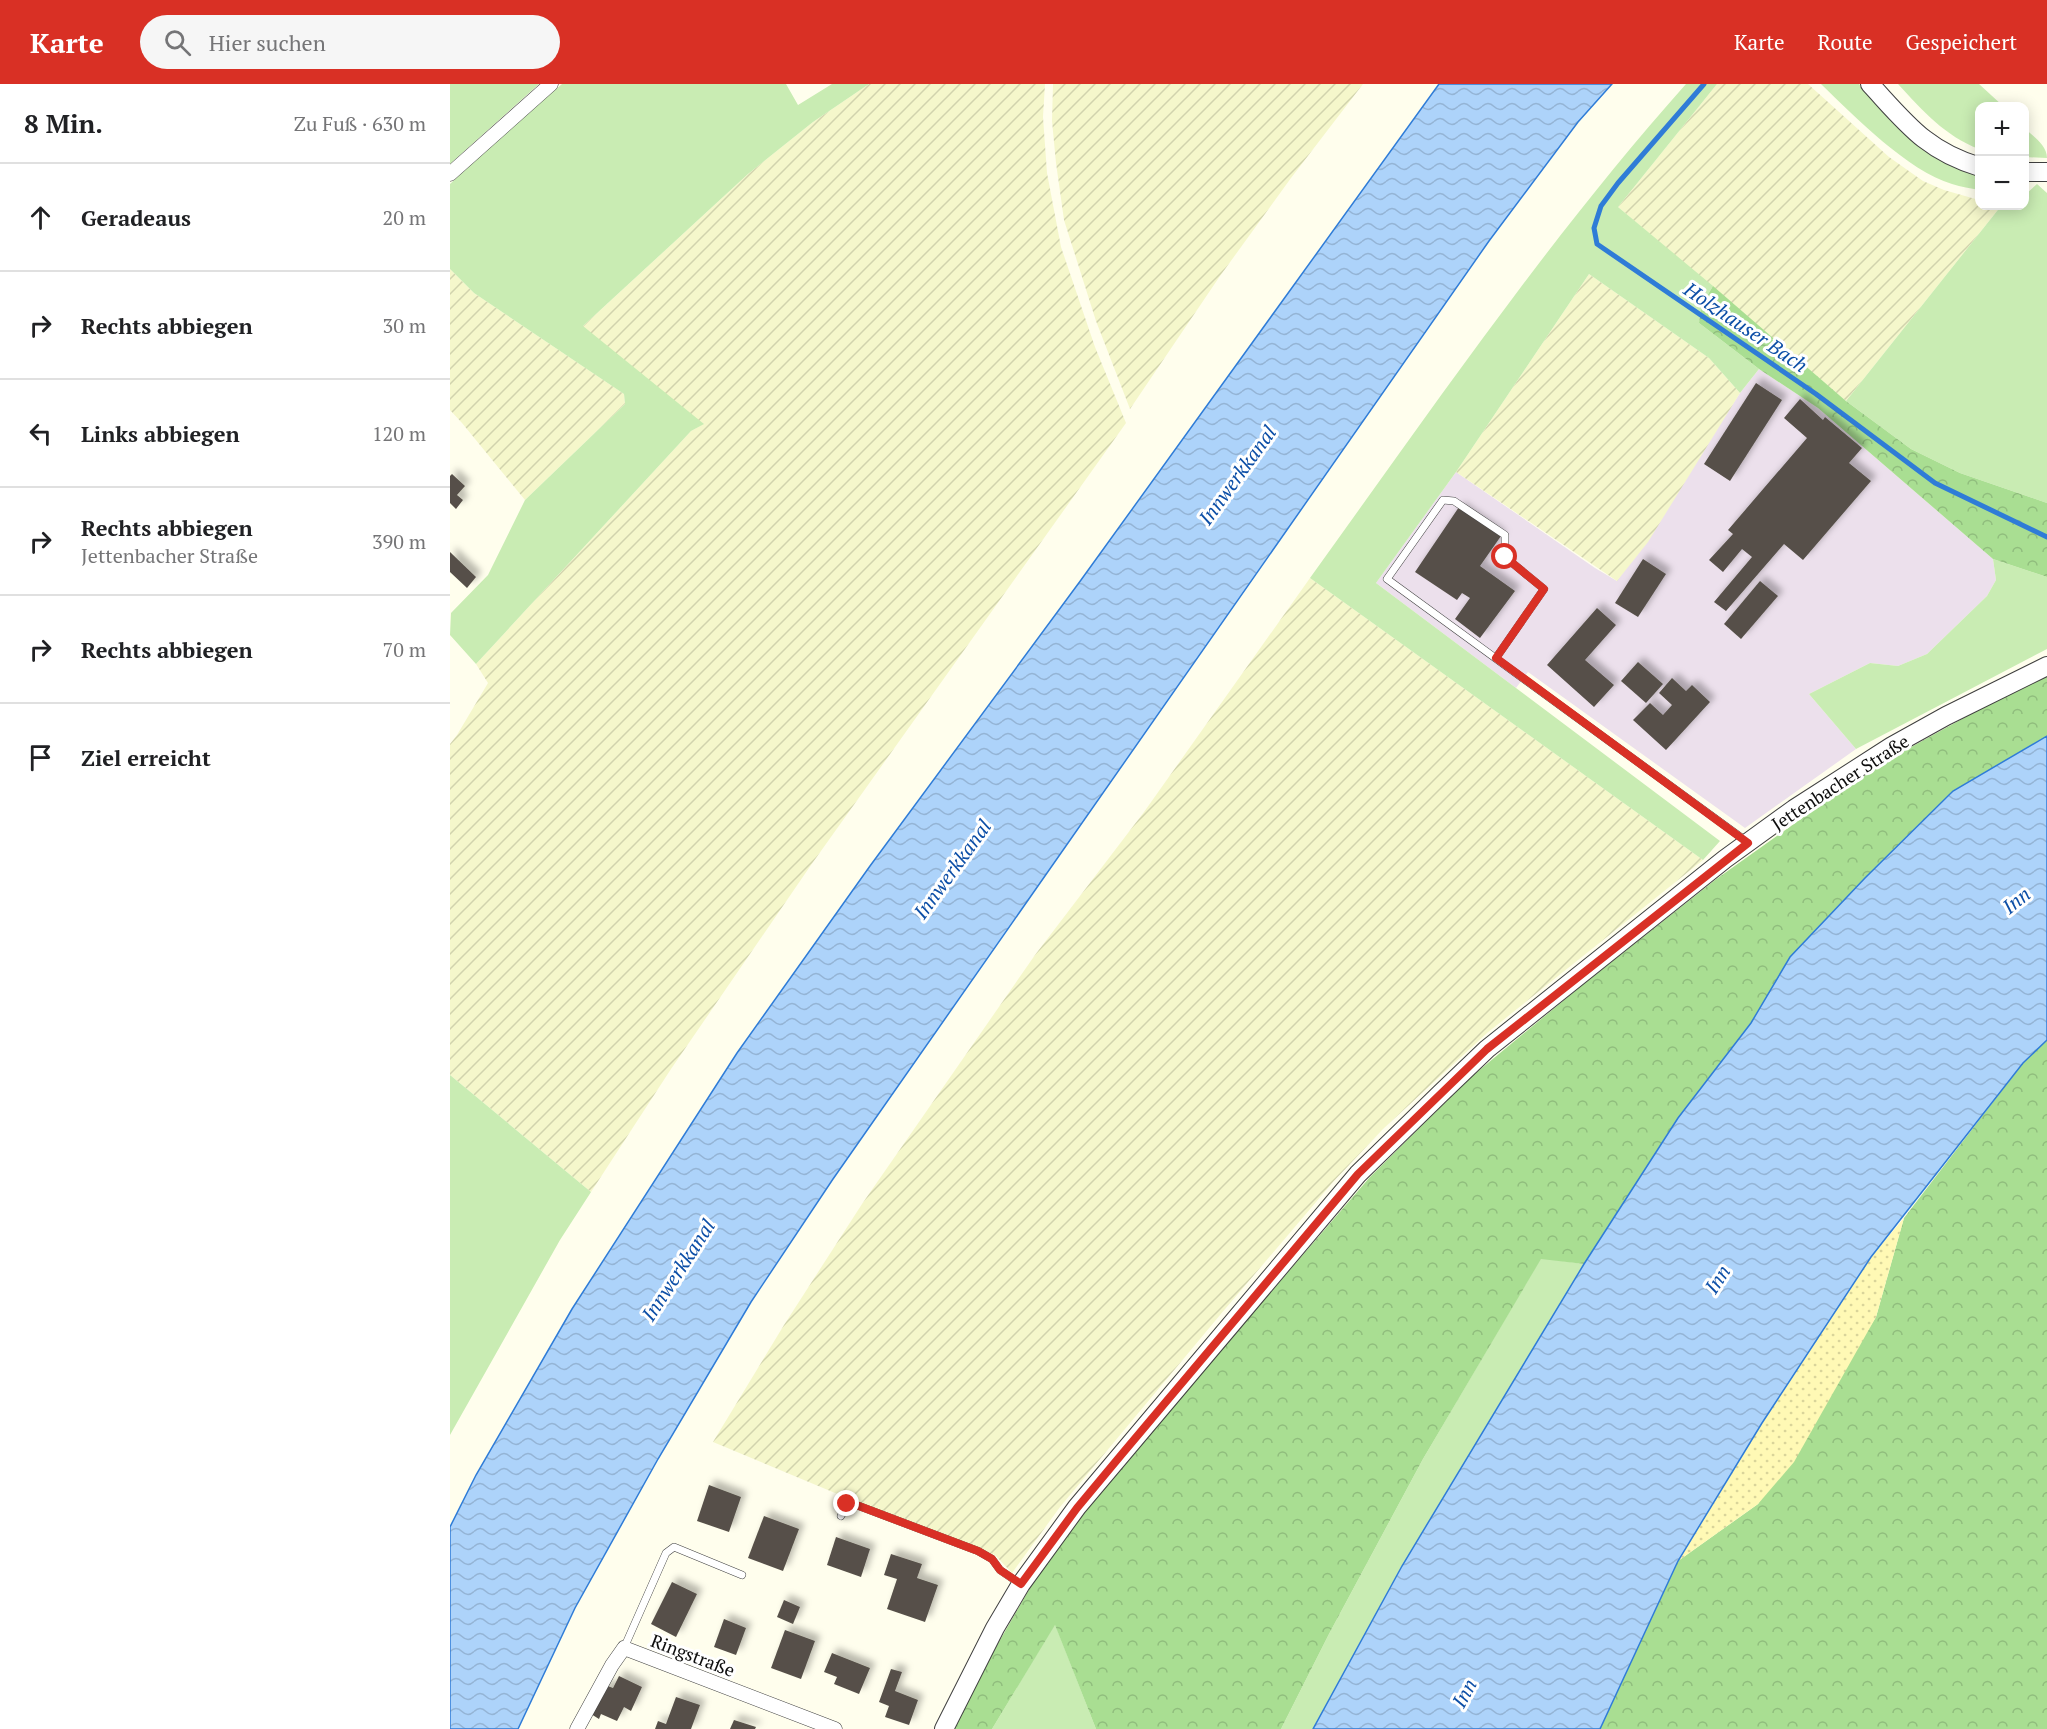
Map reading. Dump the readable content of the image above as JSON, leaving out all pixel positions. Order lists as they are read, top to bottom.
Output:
{
  "streets": {
    "street": ["Jettenbacher Straße", "Ringstraße"]
  },
  "water": ["Holzhauser Bach", "Innwerkkanal", "Inn"],
  "page": {
    "header": "Karte",
    "search": "Hier suchen",
    "nav": ["Karte", "Route", "Gespeichert"],
    "heading": ["8 Min.", "Zu Fuß · 630 m"],
    "map_buttons": ["+", "−"],
    "list": [
      ["Geradeaus", "20 m"],
      ["Rechts abbiegen", "30 m"],
      ["Links abbiegen", "120 m"],
      ["Rechts abbiegen", "Jettenbacher Straße", "390 m"],
      ["Rechts abbiegen", "70 m"],
      "Ziel erreicht"
    ]
  }
}
